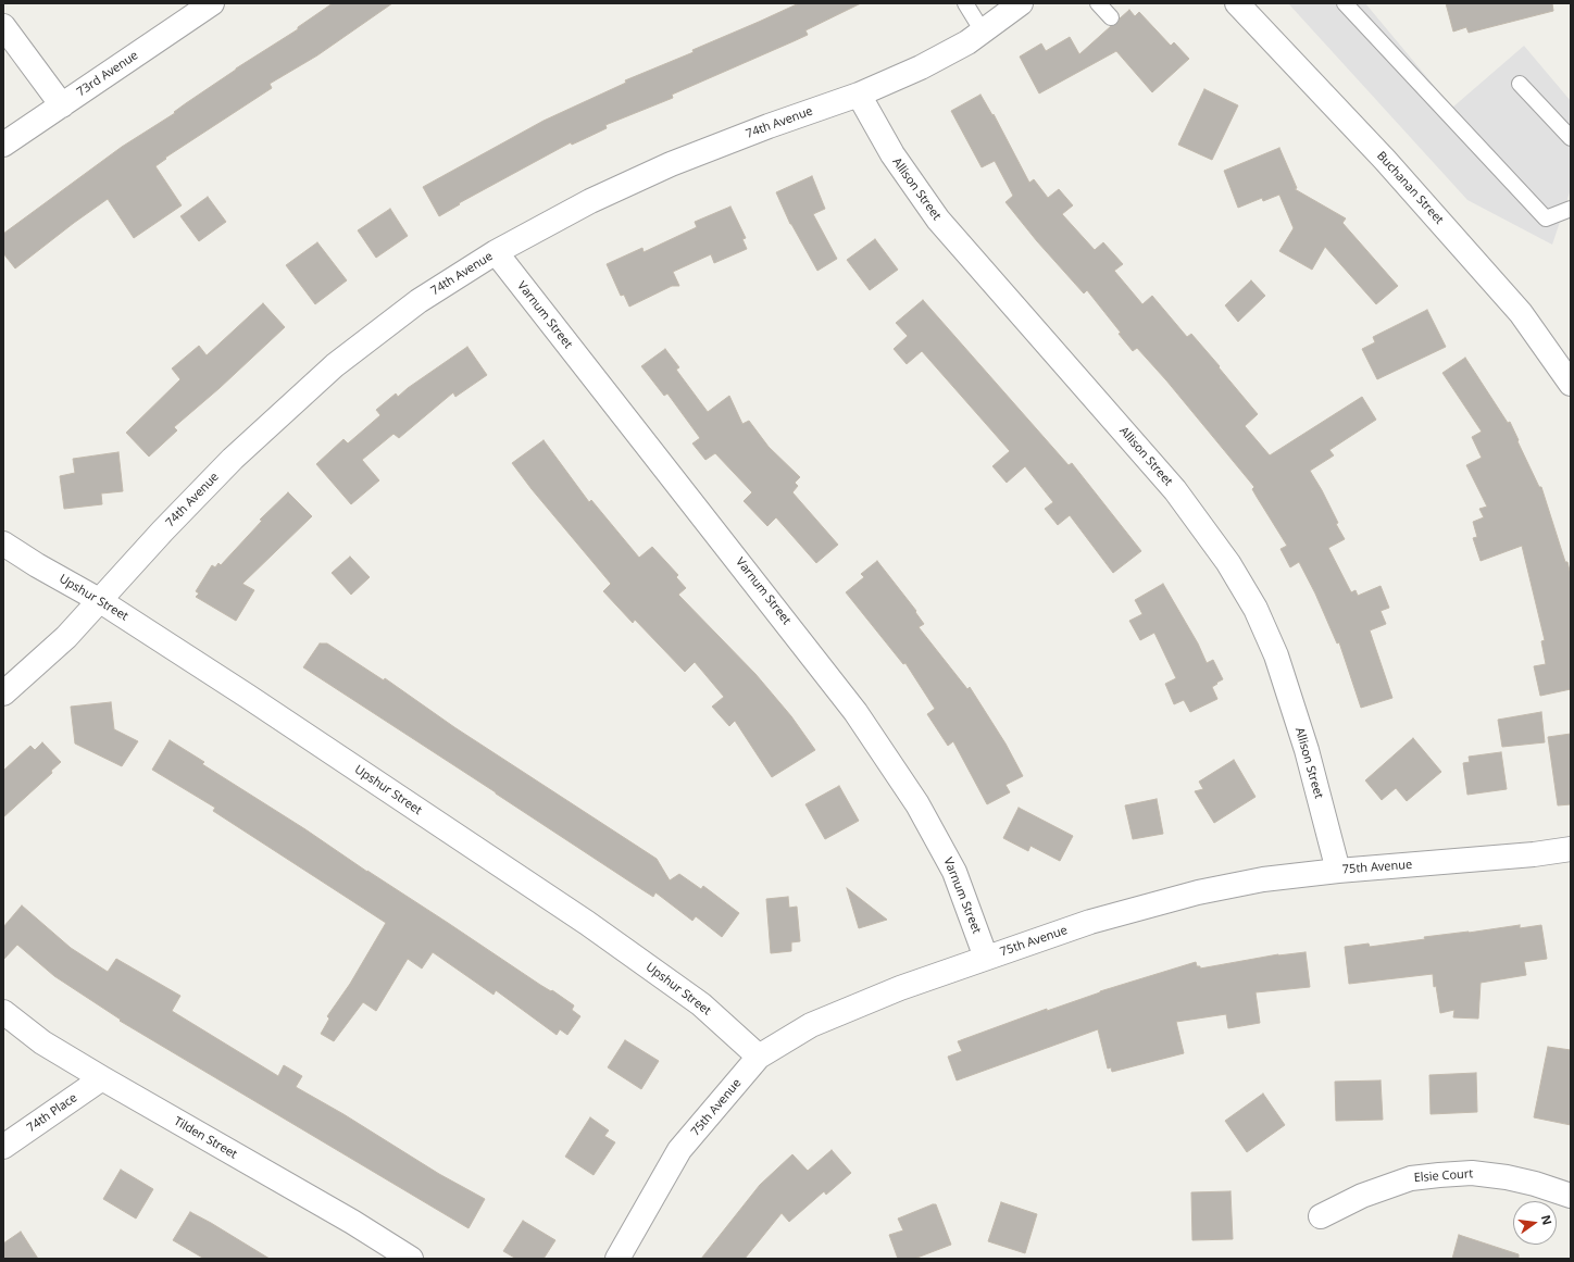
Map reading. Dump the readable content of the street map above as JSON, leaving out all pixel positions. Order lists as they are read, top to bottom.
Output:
{
  "streets": {
    "street": [
      "73rd Avenue",
      "74th Avenue",
      "Buchanan Street",
      "Allison Street",
      "Varnum Street",
      "Upshur Street",
      "75th Avenue",
      "74th Place",
      "Tilden Street",
      "Elsie Court"
    ]
  },
  "crossings": [
    ["74th Avenue", "Allison Street"],
    ["74th Avenue", "Varnum Street"],
    ["74th Avenue", "Upshur Street"],
    ["Allison Street", "75th Avenue"],
    ["Varnum Street", "75th Avenue"],
    ["Upshur Street", "75th Avenue"],
    ["74th Place", "Tilden Street"]
  ],
  "north": "right"
}
